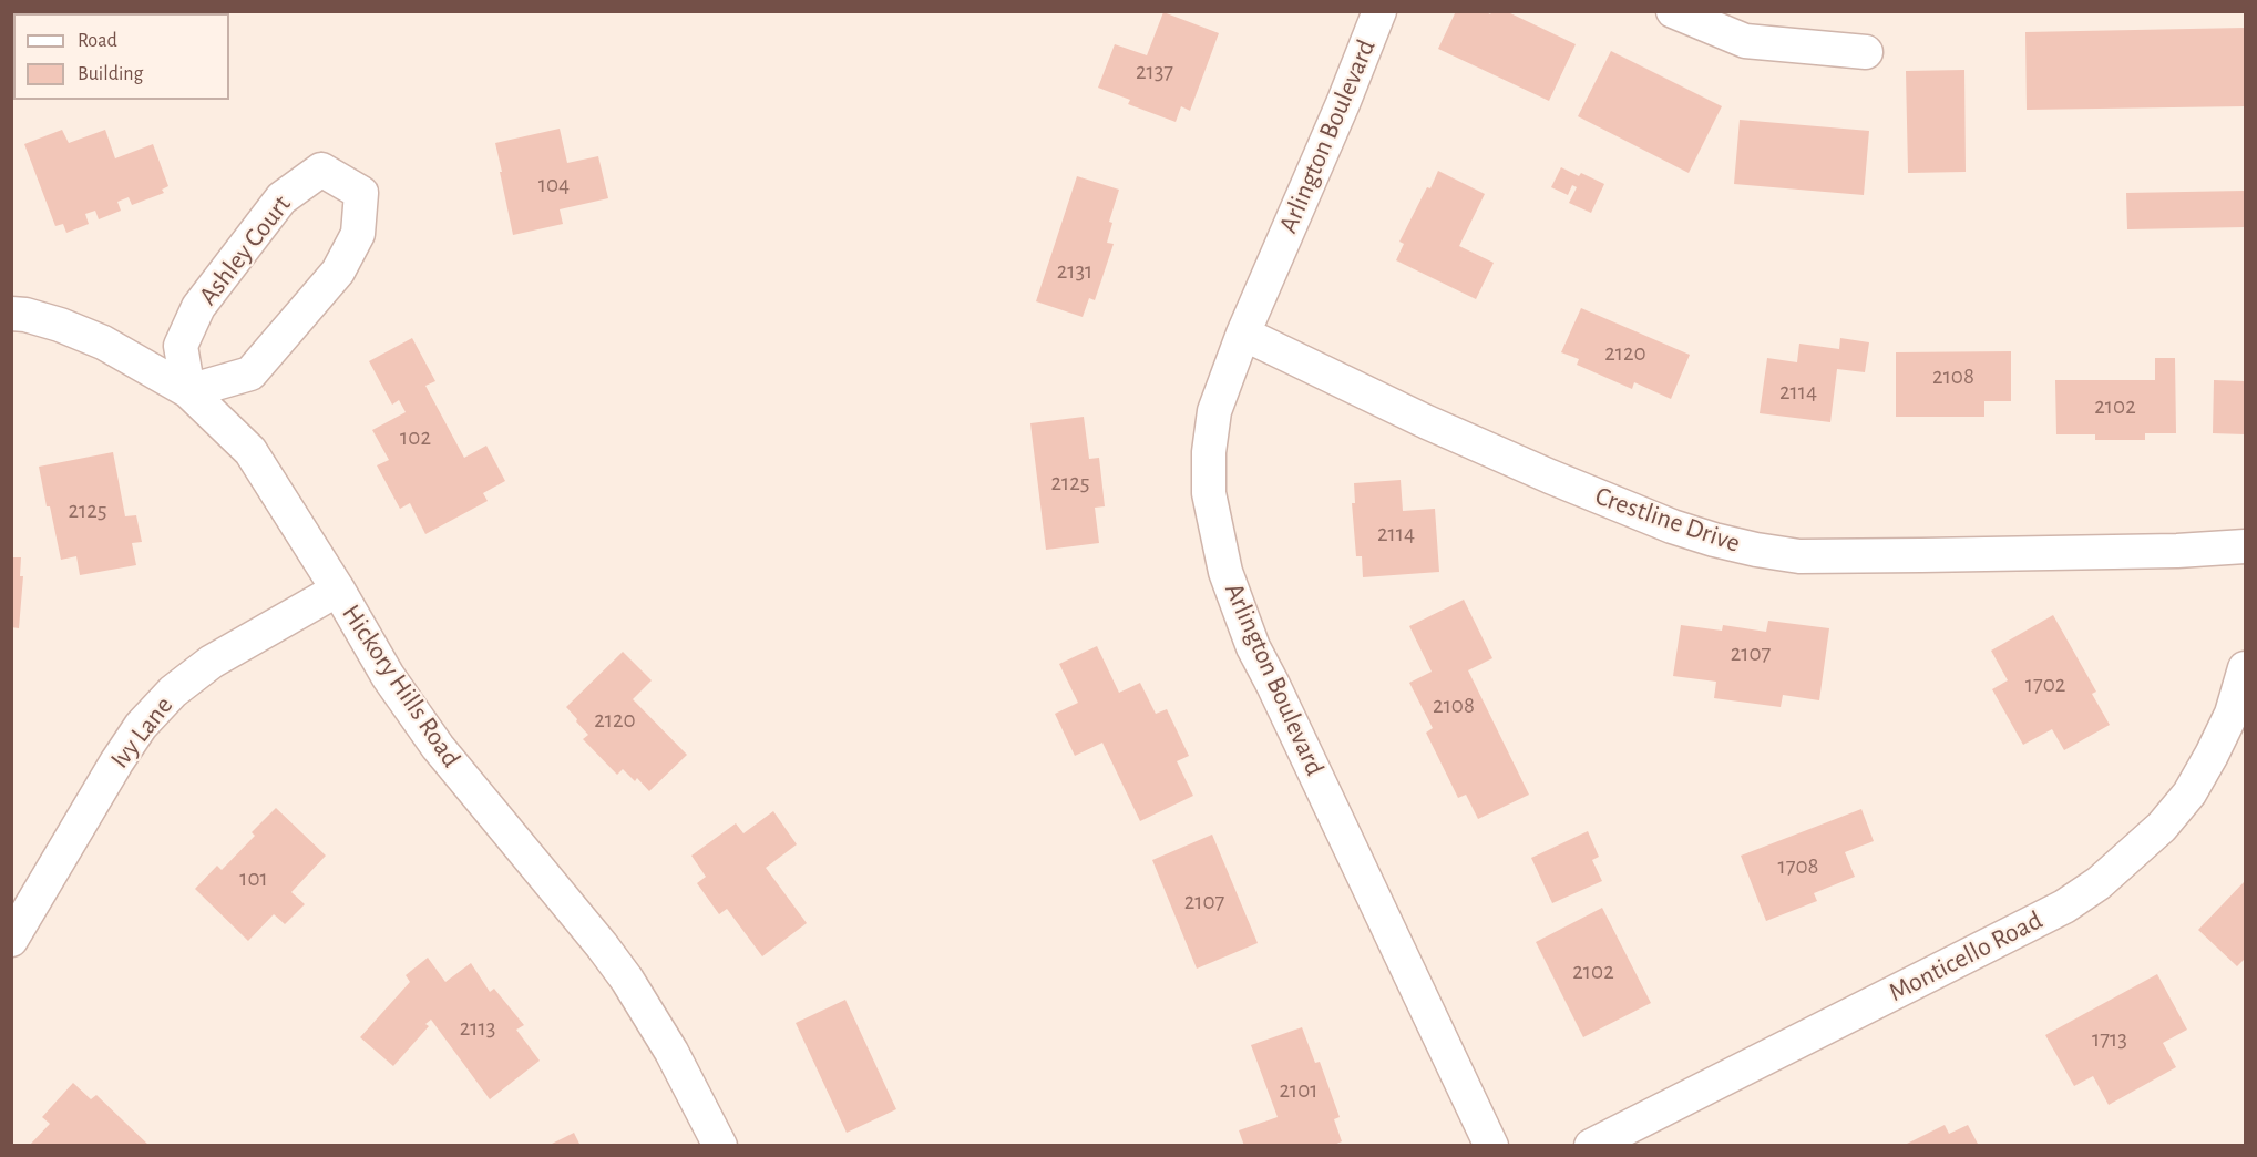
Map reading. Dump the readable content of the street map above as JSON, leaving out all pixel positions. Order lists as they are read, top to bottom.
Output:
{
  "streets": {
    "street": [
      "Arlington Boulevard",
      "Ashley Court",
      "Crestline Drive",
      "Hickory Hills Road",
      "Ivy Lane",
      "Monticello Road"
    ]
  },
  "crossings": [
    ["Arlington Boulevard", "Crestline Drive"],
    ["Ashley Court", "Hickory Hills Road"],
    ["Hickory Hills Road", "Ivy Lane"]
  ],
  "house_numbers": [
    "2137",
    "104",
    "2131",
    "2120",
    "2108",
    "2114",
    "2102",
    "102",
    "2125",
    "2125",
    "2114",
    "2107",
    "1702",
    "2108",
    "2120",
    "1708",
    "101",
    "2107",
    "2102",
    "2113",
    "1713",
    "2101"
  ],
  "legend": ["Road", "Building"]
}
